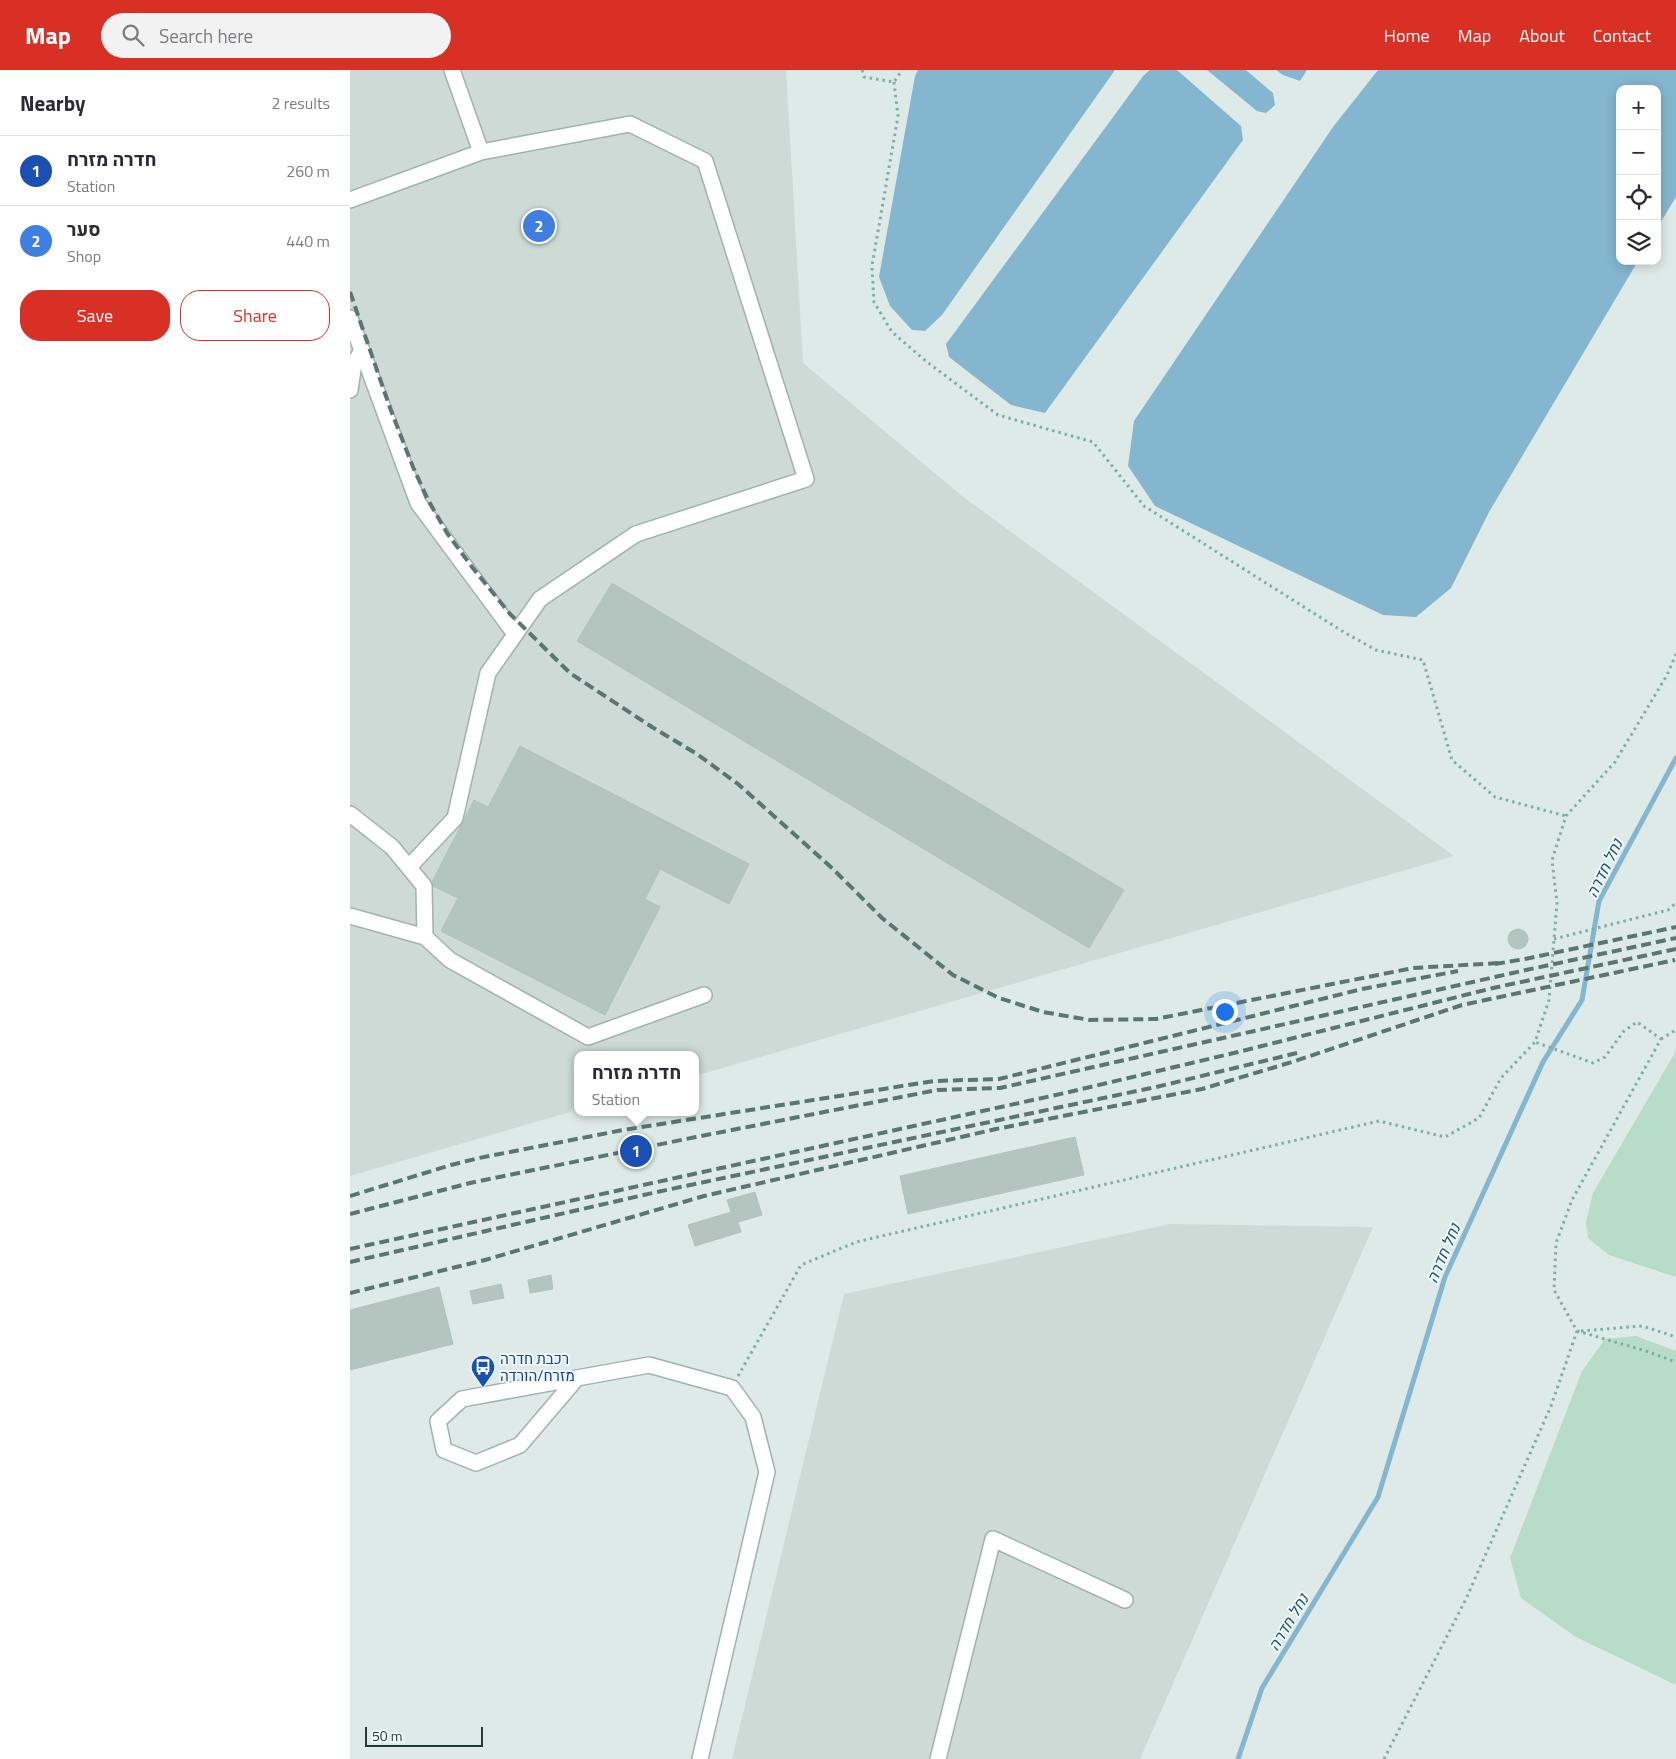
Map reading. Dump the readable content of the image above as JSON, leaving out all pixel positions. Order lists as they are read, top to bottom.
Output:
{
  "water": ["נחל חדרה"],
  "places": {
    "bus stop": ["רכבת חדרה מזרח/הורדה"]
  },
  "scale_bar": "50 m",
  "page": {
    "header": "Map",
    "search": "Search here",
    "nav": [
      "Home",
      "Map",
      "About",
      "Contact"
    ],
    "heading": ["Nearby", "2 results"],
    "map_buttons": ["+", "−"],
    "list": [
      {
        "mark": "1",
        "name": "חדרה מזרח",
        "note": "Station",
        "value": "260 m"
      },
      {
        "mark": "2",
        "name": "סער",
        "note": "Shop",
        "value": "440 m"
      }
    ],
    "pins": ["2", "1"],
    "buttons": ["Save", "Share"],
    "popup": ["חדרה מזרח", "Station"],
    "scale": "50 m"
  }
}
